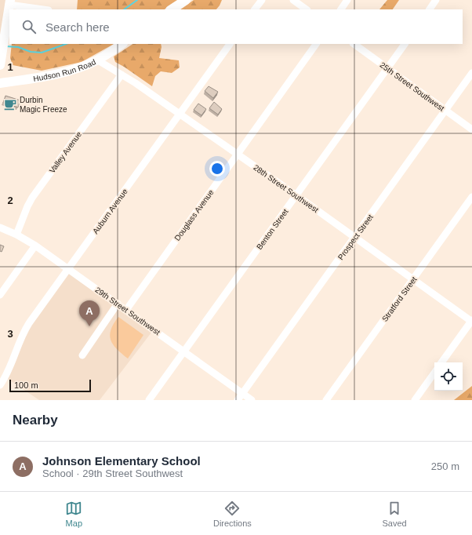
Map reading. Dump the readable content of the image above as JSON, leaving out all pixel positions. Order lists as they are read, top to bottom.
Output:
{
  "streets": {
    "main road": ["Hudson Run Road"],
    "street": [
      "25th Street Southwest",
      "Valley Avenue",
      "28th Street Southwest",
      "Auburn Avenue",
      "Douglass Avenue",
      "Benton Street",
      "Prospect Street",
      "Stratford Street",
      "29th Street Southwest"
    ]
  },
  "crossings": [
    ["Hudson Run Road", "28th Street Southwest"],
    ["25th Street Southwest", "Benton Street"],
    ["25th Street Southwest", "Prospect Street"],
    ["Valley Avenue", "28th Street Southwest"],
    ["Valley Avenue", "29th Street Southwest"],
    ["28th Street Southwest", "Auburn Avenue"],
    ["28th Street Southwest", "Douglass Avenue"],
    ["28th Street Southwest", "Benton Street"],
    ["28th Street Southwest", "Prospect Street"],
    ["28th Street Southwest", "Stratford Street"],
    ["Auburn Avenue", "29th Street Southwest"],
    ["Douglass Avenue", "29th Street Southwest"],
    ["Benton Street", "29th Street Southwest"],
    ["Prospect Street", "29th Street Southwest"]
  ],
  "places": {
    "cafe": ["Durbin Magic Freeze"]
  },
  "scale_bar": "100 m",
  "page": {
    "search": "Search here",
    "pins": "A",
    "scale": "100 m",
    "heading": "Nearby",
    "list": [
      {
        "mark": "A",
        "name": "Johnson Elementary School",
        "note": "School · 29th Street Southwest",
        "value": "250 m"
      }
    ],
    "nav": ["Map", "Directions", "Saved"]
  },
  "grid": {
    "rows": ["1", "2", "3"]
  }
}
